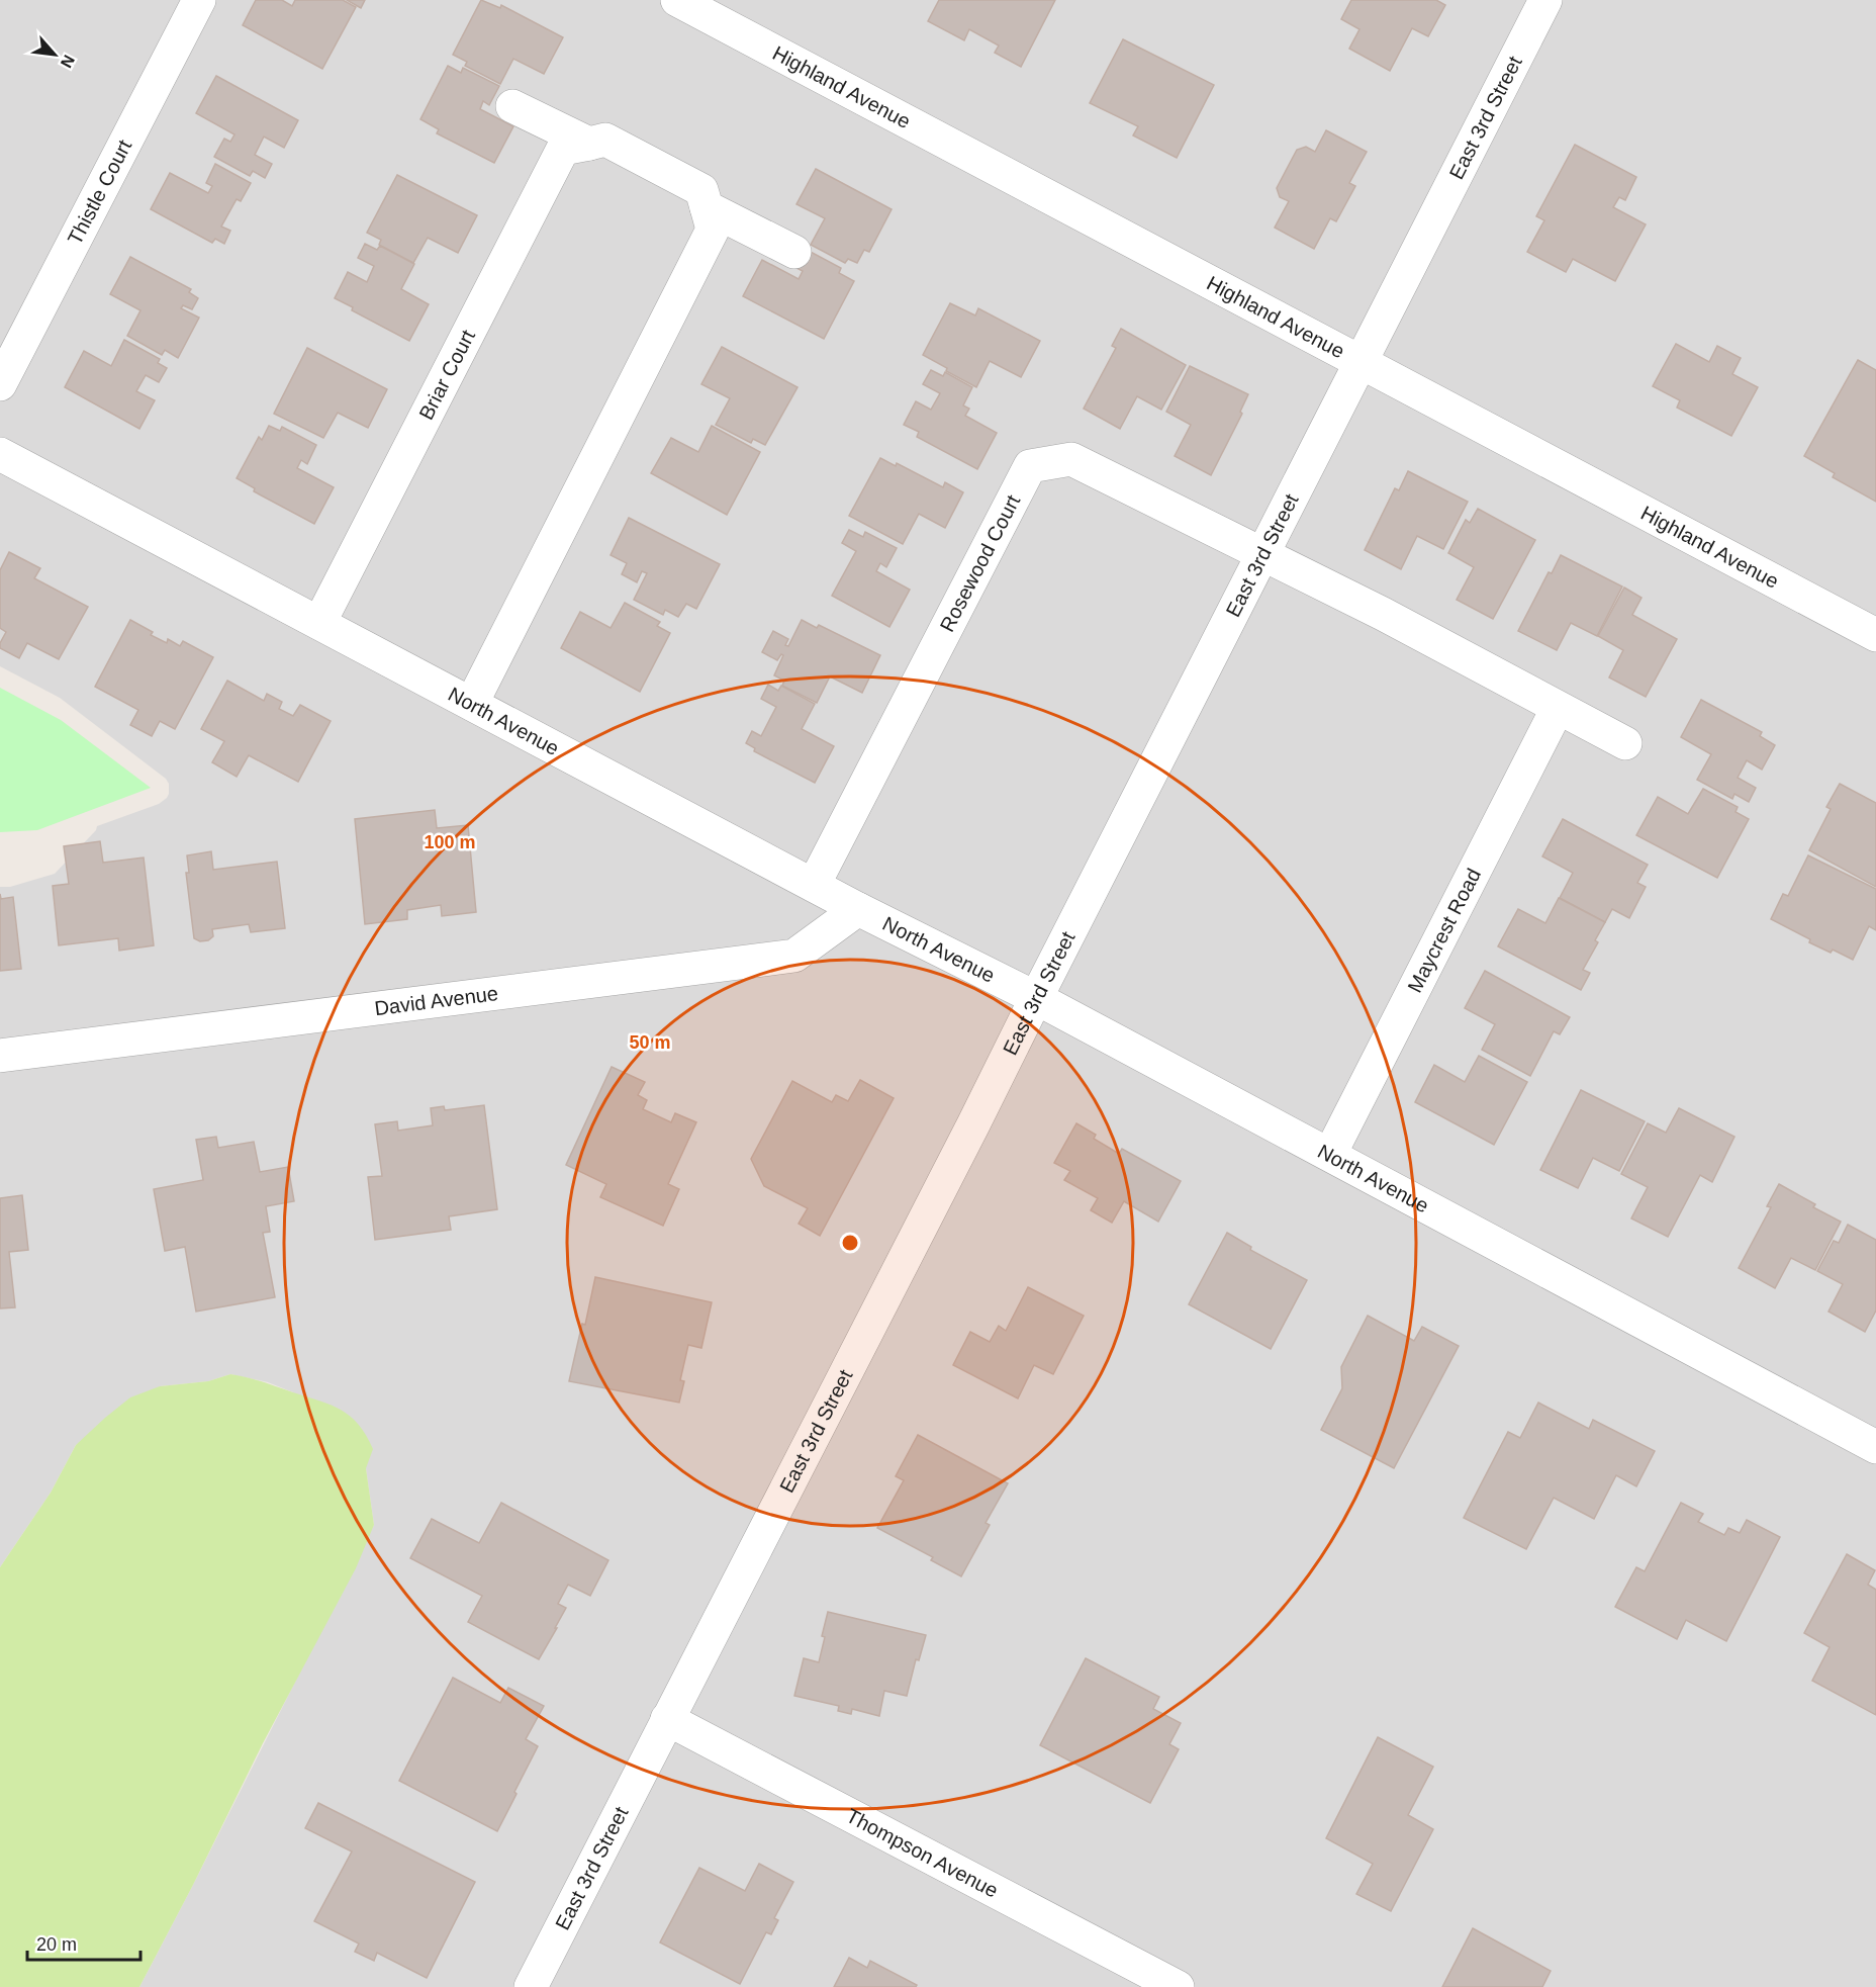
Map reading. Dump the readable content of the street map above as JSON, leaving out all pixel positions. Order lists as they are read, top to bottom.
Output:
{
  "streets": {
    "street": [
      "Highland Avenue",
      "East 3rd Street",
      "Thistle Court",
      "Briar Court",
      "Rosewood Court",
      "North Avenue",
      "Maycrest Road",
      "David Avenue",
      "Thompson Avenue"
    ]
  },
  "crossings": [
    ["Highland Avenue", "East 3rd Street"],
    ["East 3rd Street", "Rosewood Court"],
    ["East 3rd Street", "North Avenue"],
    ["East 3rd Street", "Thompson Avenue"],
    ["Briar Court", "North Avenue"],
    ["Rosewood Court", "North Avenue"],
    ["North Avenue", "Maycrest Road"],
    ["North Avenue", "David Avenue"]
  ],
  "scale_bar": "20 m",
  "north": "bottom right",
  "rings": ["100 m", "50 m"]
}
